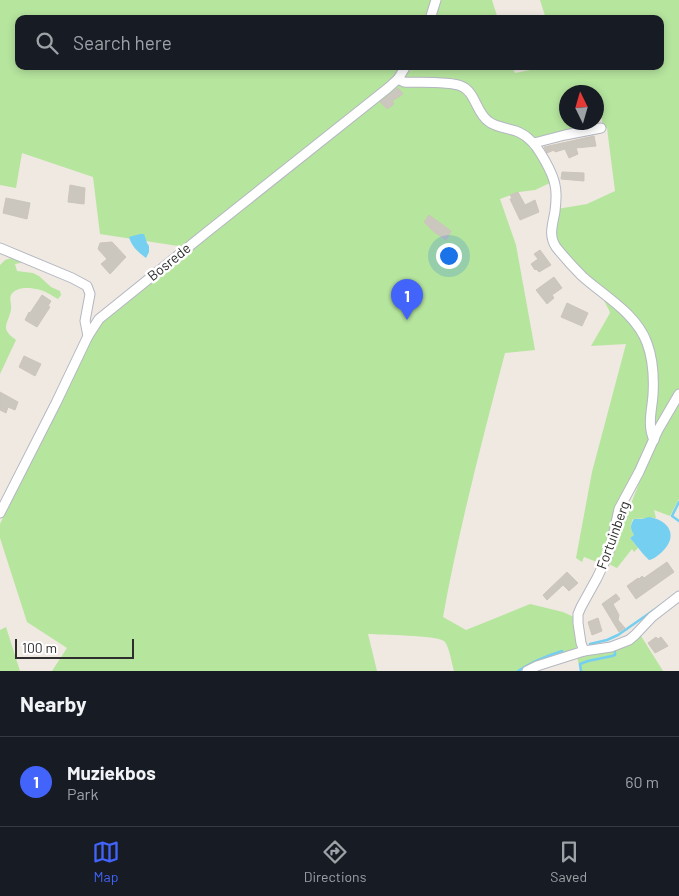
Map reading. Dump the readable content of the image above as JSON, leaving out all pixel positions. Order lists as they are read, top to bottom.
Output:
{
  "streets": {
    "street": ["Bosrede", "Fortuinberg"]
  },
  "scale_bar": "100 m",
  "north": "top",
  "page": {
    "search": "Search here",
    "pins": "1",
    "scale": "100 m",
    "heading": "Nearby",
    "list": [
      {
        "mark": "1",
        "name": "Muziekbos",
        "note": "Park",
        "value": "60 m"
      }
    ],
    "nav": ["Map", "Directions", "Saved"]
  }
}
